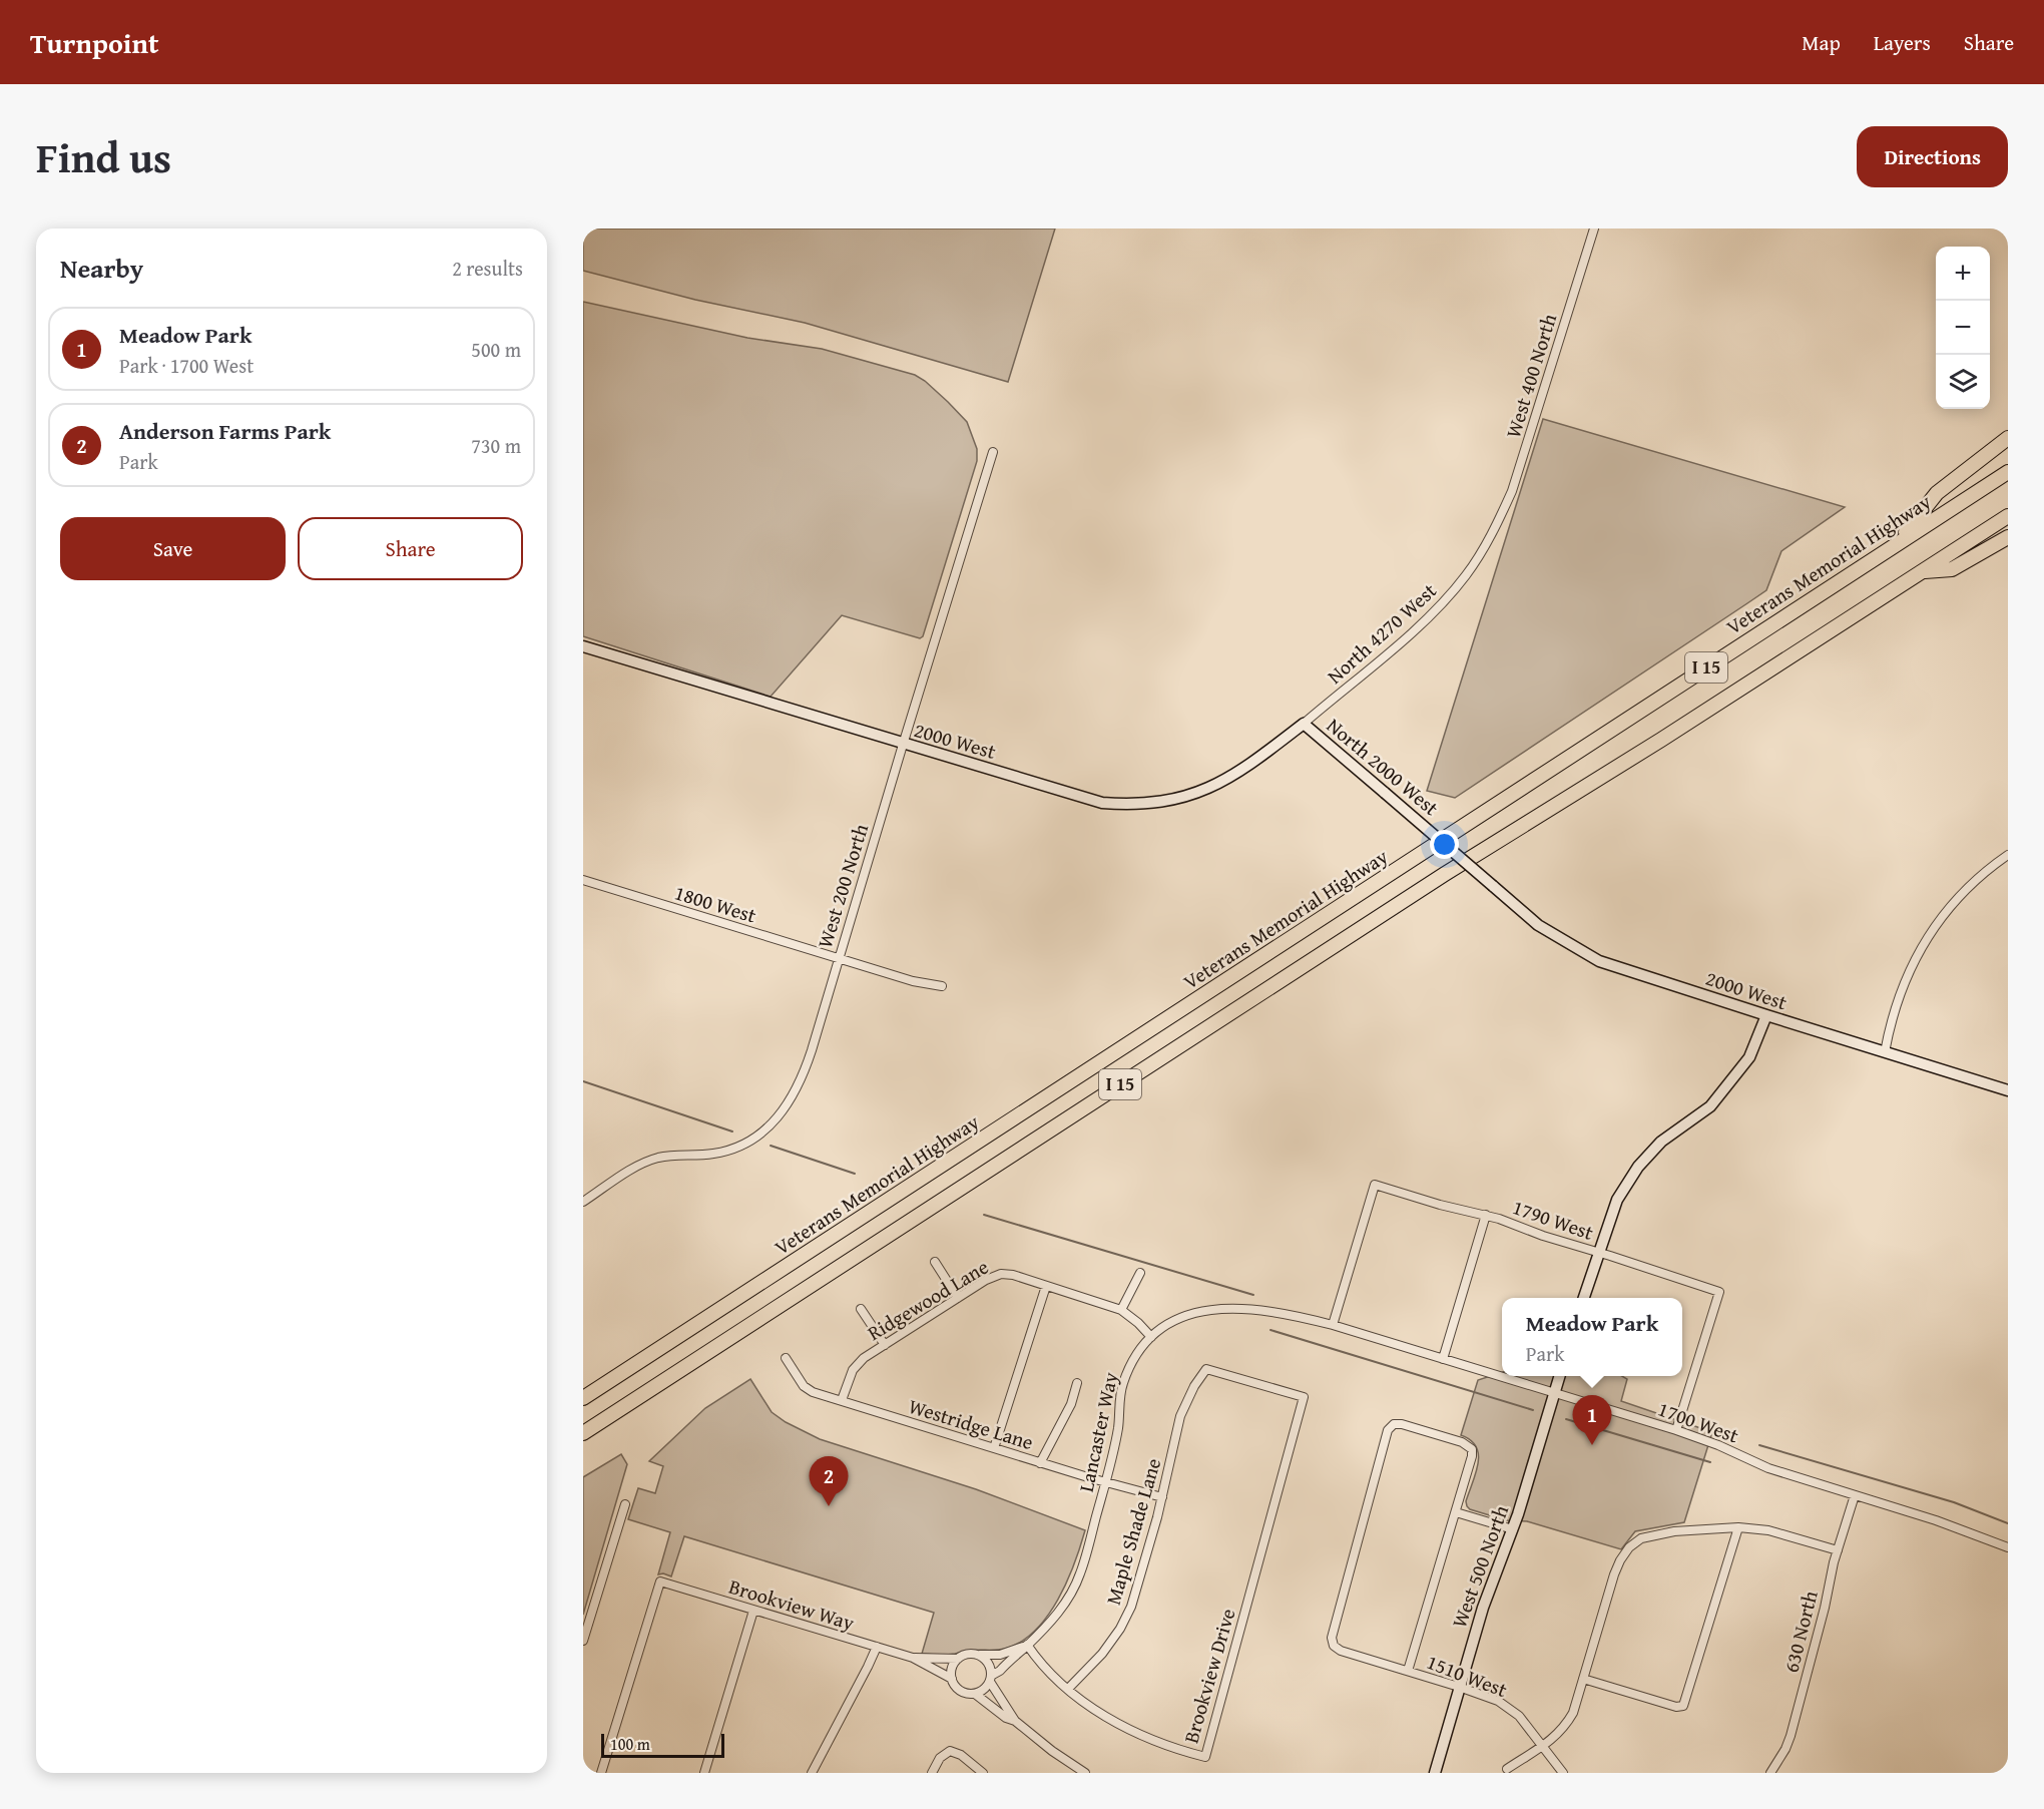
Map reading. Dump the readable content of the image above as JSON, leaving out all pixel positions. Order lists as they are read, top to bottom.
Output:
{
  "streets": {
    "highway": ["Veterans Memorial Highway", "I 15"],
    "street": [
      "West 400 North",
      "North 4270 West",
      "2000 West",
      "North 2000 West",
      "West 200 North",
      "1800 West",
      "1790 West",
      "Ridgewood Lane",
      "1700 West",
      "Westridge Lane",
      "Lancaster Way",
      "Maple Shade Lane",
      "West 500 North",
      "Brookview Way",
      "630 North",
      "Brookview Drive",
      "1510 West"
    ]
  },
  "crossings": [
    ["West 400 North", "North 4270 West"],
    ["North 4270 West", "2000 West"],
    ["North 4270 West", "North 2000 West"],
    ["2000 West", "North 2000 West"],
    ["2000 West", "West 200 North"],
    ["West 200 North", "1800 West"],
    ["1790 West", "1700 West"],
    ["Ridgewood Lane", "Westridge Lane"],
    ["Ridgewood Lane", "Lancaster Way"],
    ["1700 West", "Lancaster Way"],
    ["1700 West", "West 500 North"],
    ["1700 West", "630 North"],
    ["Westridge Lane", "Lancaster Way"],
    ["Westridge Lane", "Maple Shade Lane"],
    ["Lancaster Way", "Brookview Way"],
    ["Lancaster Way", "Brookview Drive"],
    ["Maple Shade Lane", "Brookview Drive"],
    ["West 500 North", "1510 West"]
  ],
  "scale_bar": "100 m",
  "page": {
    "header": "Turnpoint",
    "nav": ["Map", "Layers", "Share"],
    "title": "Find us",
    "buttons": [
      "Directions",
      ["Save", "Share"]
    ],
    "heading": ["Nearby", "2 results"],
    "map_buttons": ["+", "−"],
    "list": [
      {
        "mark": "1",
        "name": "Meadow Park",
        "note": "Park · 1700 West",
        "value": "500 m"
      },
      {
        "mark": "2",
        "name": "Anderson Farms Park",
        "note": "Park",
        "value": "730 m"
      }
    ],
    "popup": ["Meadow Park", "Park"],
    "pins": ["1", "2"],
    "scale": "100 m"
  }
}
